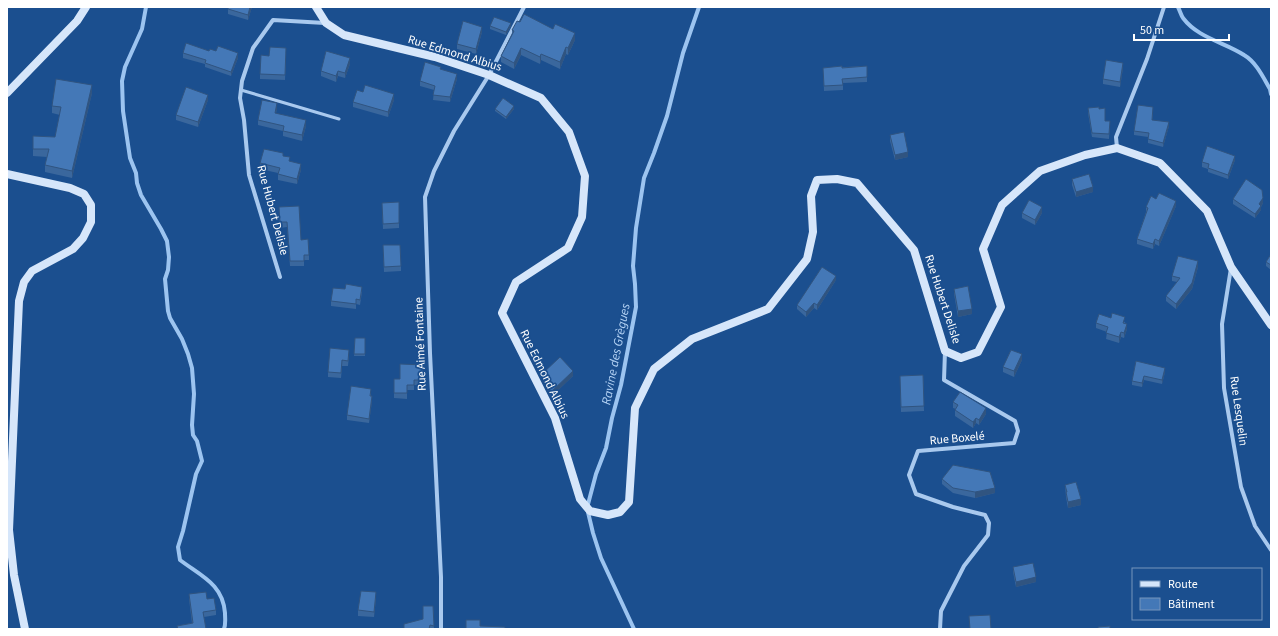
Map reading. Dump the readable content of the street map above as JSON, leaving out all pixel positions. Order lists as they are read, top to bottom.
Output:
{
  "streets": {
    "main road": ["Rue Edmond Albius", "Rue Hubert Delisle"],
    "street": ["Rue Aimé Fontaine", "Rue Lesquelin", "Rue Boxelé"]
  },
  "crossings": [
    ["Rue Edmond Albius", "Rue Hubert Delisle"],
    ["Rue Edmond Albius", "Rue Aimé Fontaine"],
    ["Rue Hubert Delisle", "Rue Boxelé"]
  ],
  "water": ["Ravine des Grègues"],
  "legend": ["Route", "Bâtiment"],
  "scale_bar": "50 m"
}
